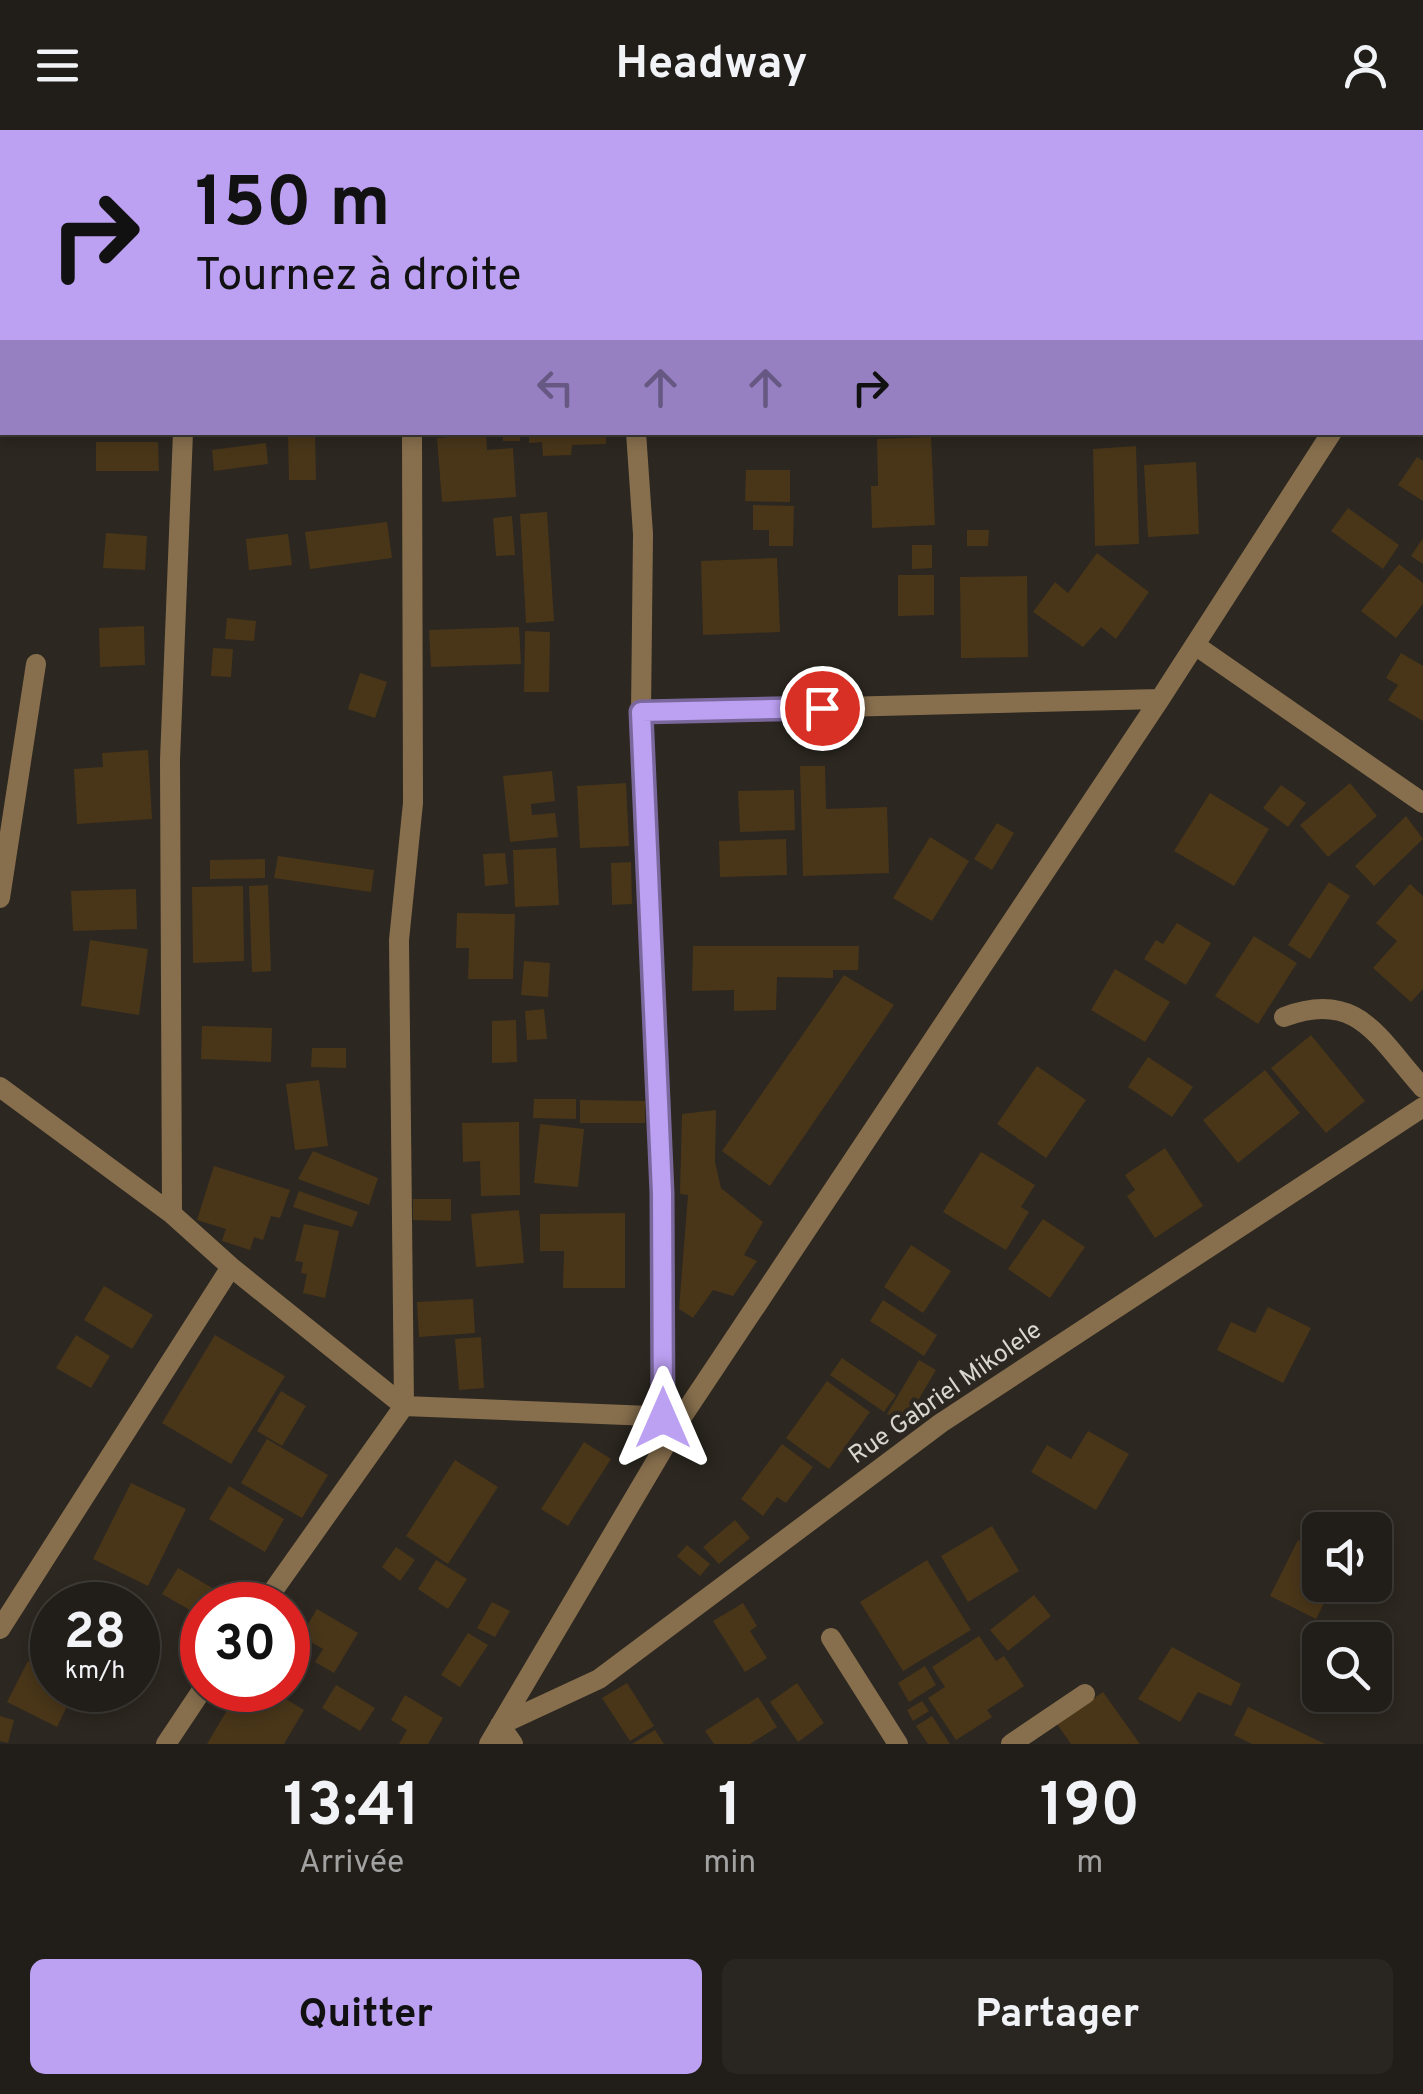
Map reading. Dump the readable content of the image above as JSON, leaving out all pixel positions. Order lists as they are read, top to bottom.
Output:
{
  "streets": {
    "street": ["Rue Gabriel Mikolele"]
  },
  "page": {
    "header": "Headway",
    "turn": ["150 m", "Tournez à droite"],
    "speed": "28 km/h",
    "limit": "30",
    "eta": [
      "13:41",
      "Arrivée",
      "1",
      "min",
      "190",
      "m"
    ],
    "buttons": ["Quitter", "Partager"]
  }
}
